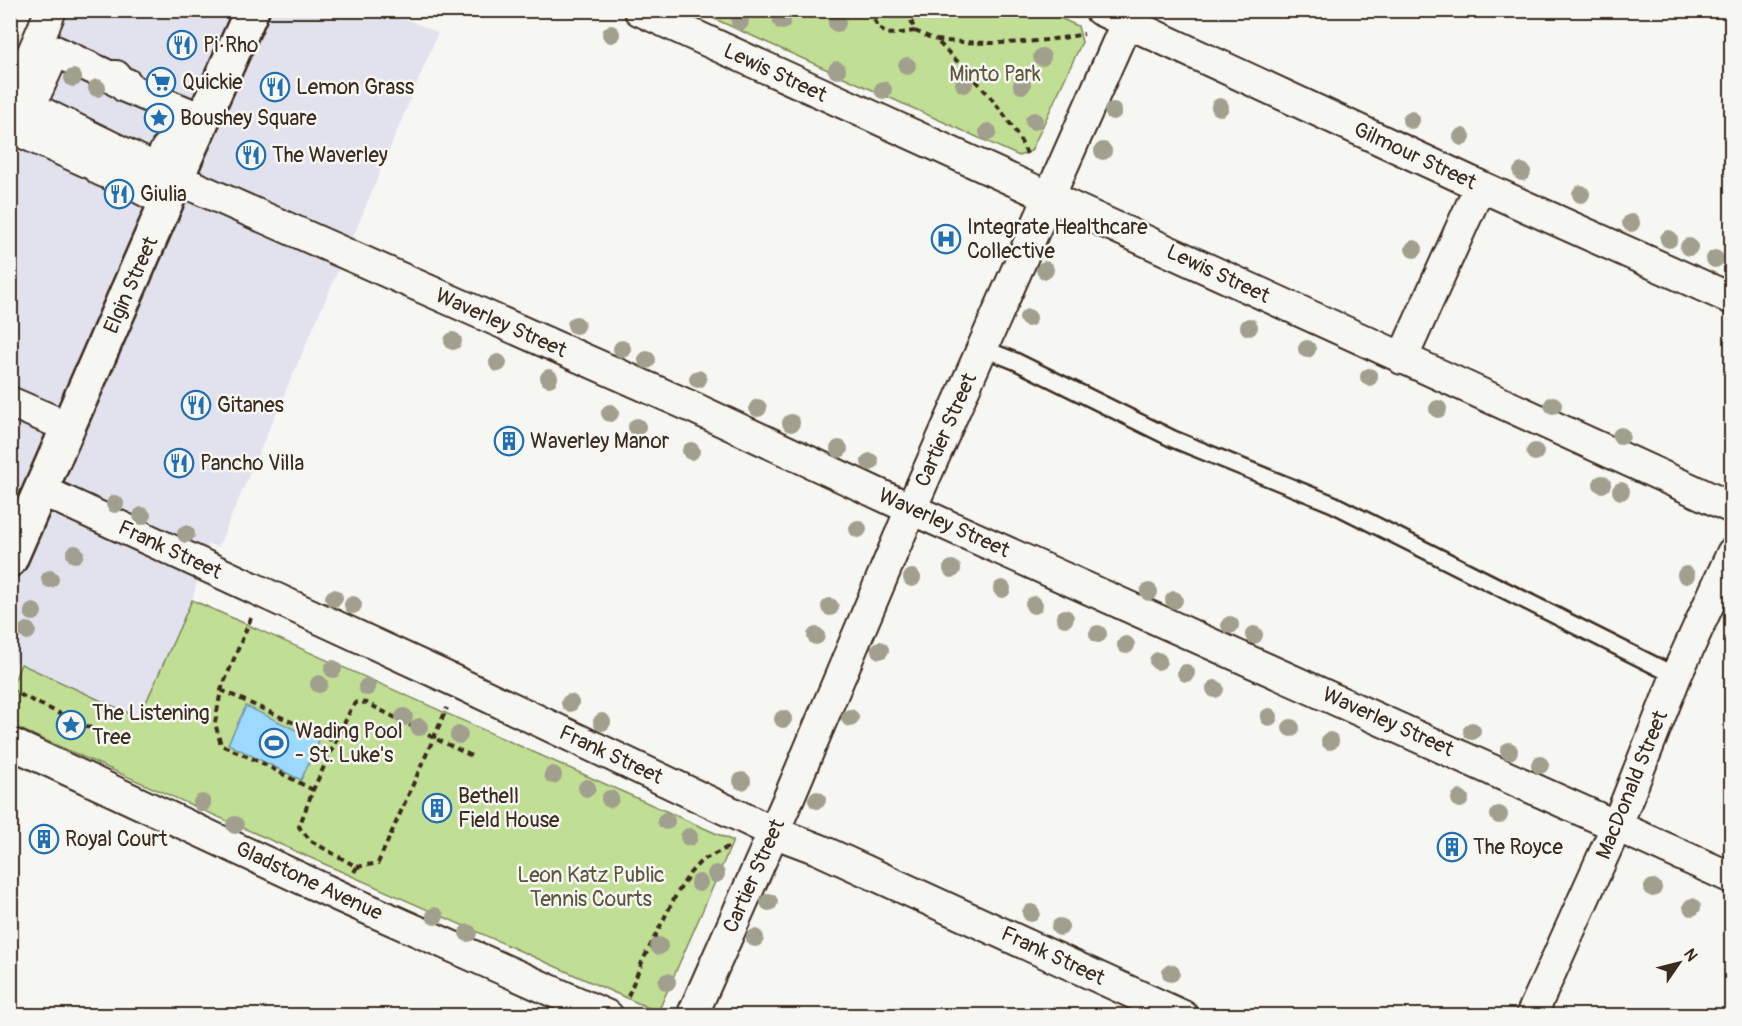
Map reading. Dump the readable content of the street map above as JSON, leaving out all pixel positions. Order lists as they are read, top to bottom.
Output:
{
  "streets": {
    "main road": ["Elgin Street"],
    "street": [
      "Lewis Street",
      "Gilmour Street",
      "Waverley Street",
      "Cartier Street",
      "Frank Street",
      "MacDonald Street",
      "Gladstone Avenue"
    ]
  },
  "crossings": [
    ["Lewis Street", "Cartier Street"],
    ["Gilmour Street", "Cartier Street"],
    ["Elgin Street", "Waverley Street"],
    ["Elgin Street", "Frank Street"],
    ["Waverley Street", "Cartier Street"],
    ["Waverley Street", "MacDonald Street"],
    ["Cartier Street", "Frank Street"]
  ],
  "parks": ["Minto Park", "Leon Katz Public Tennis Courts"],
  "places": {
    "restaurant": [
      "Pi·Rho",
      "Lemon Grass",
      "The Waverley",
      "Giulia",
      "Gitanes",
      "Pancho Villa"
    ],
    "supermarket": ["Quickie"],
    "place": ["Boushey Square", "The Listening Tree"],
    "hospital": ["Integrate Healthcare Collective"],
    "building": [
      "Waverley Manor",
      "Bethell Field House",
      "Royal Court",
      "The Royce"
    ],
    "sports": ["Wading Pool - St. Luke's"]
  },
  "north": "top right"
}
